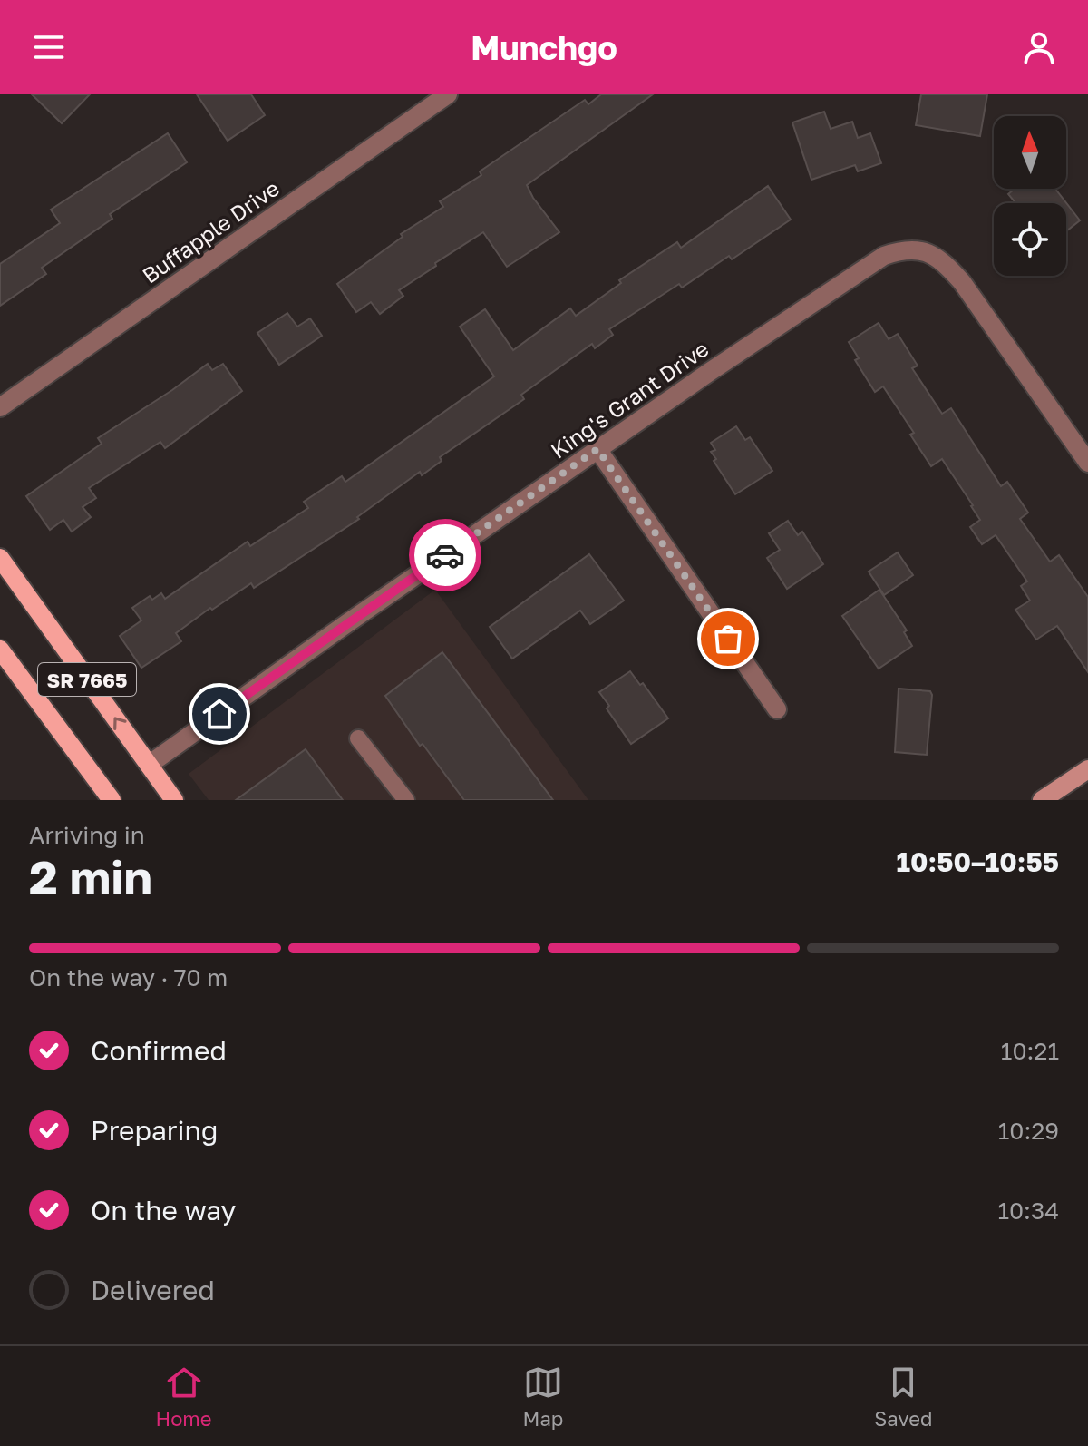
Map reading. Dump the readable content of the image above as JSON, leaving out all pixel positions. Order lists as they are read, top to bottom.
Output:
{
  "streets": {
    "main road": ["SR 7665"],
    "street": ["Buffapple Drive", "King's Grant Drive"]
  },
  "crossings": [
    ["King's Grant Drive", "SR 7665"]
  ],
  "north": "top",
  "page": {
    "header": "Munchgo",
    "heading": ["2 min", "Arriving in", "10:50–10:55"],
    "bar": "On the way · 70 m",
    "list": [
      ["Confirmed", "10:21"],
      ["Preparing", "10:29"],
      ["On the way", "10:34"],
      "Delivered"
    ],
    "tabs": ["Home", "Map", "Saved"]
  }
}
